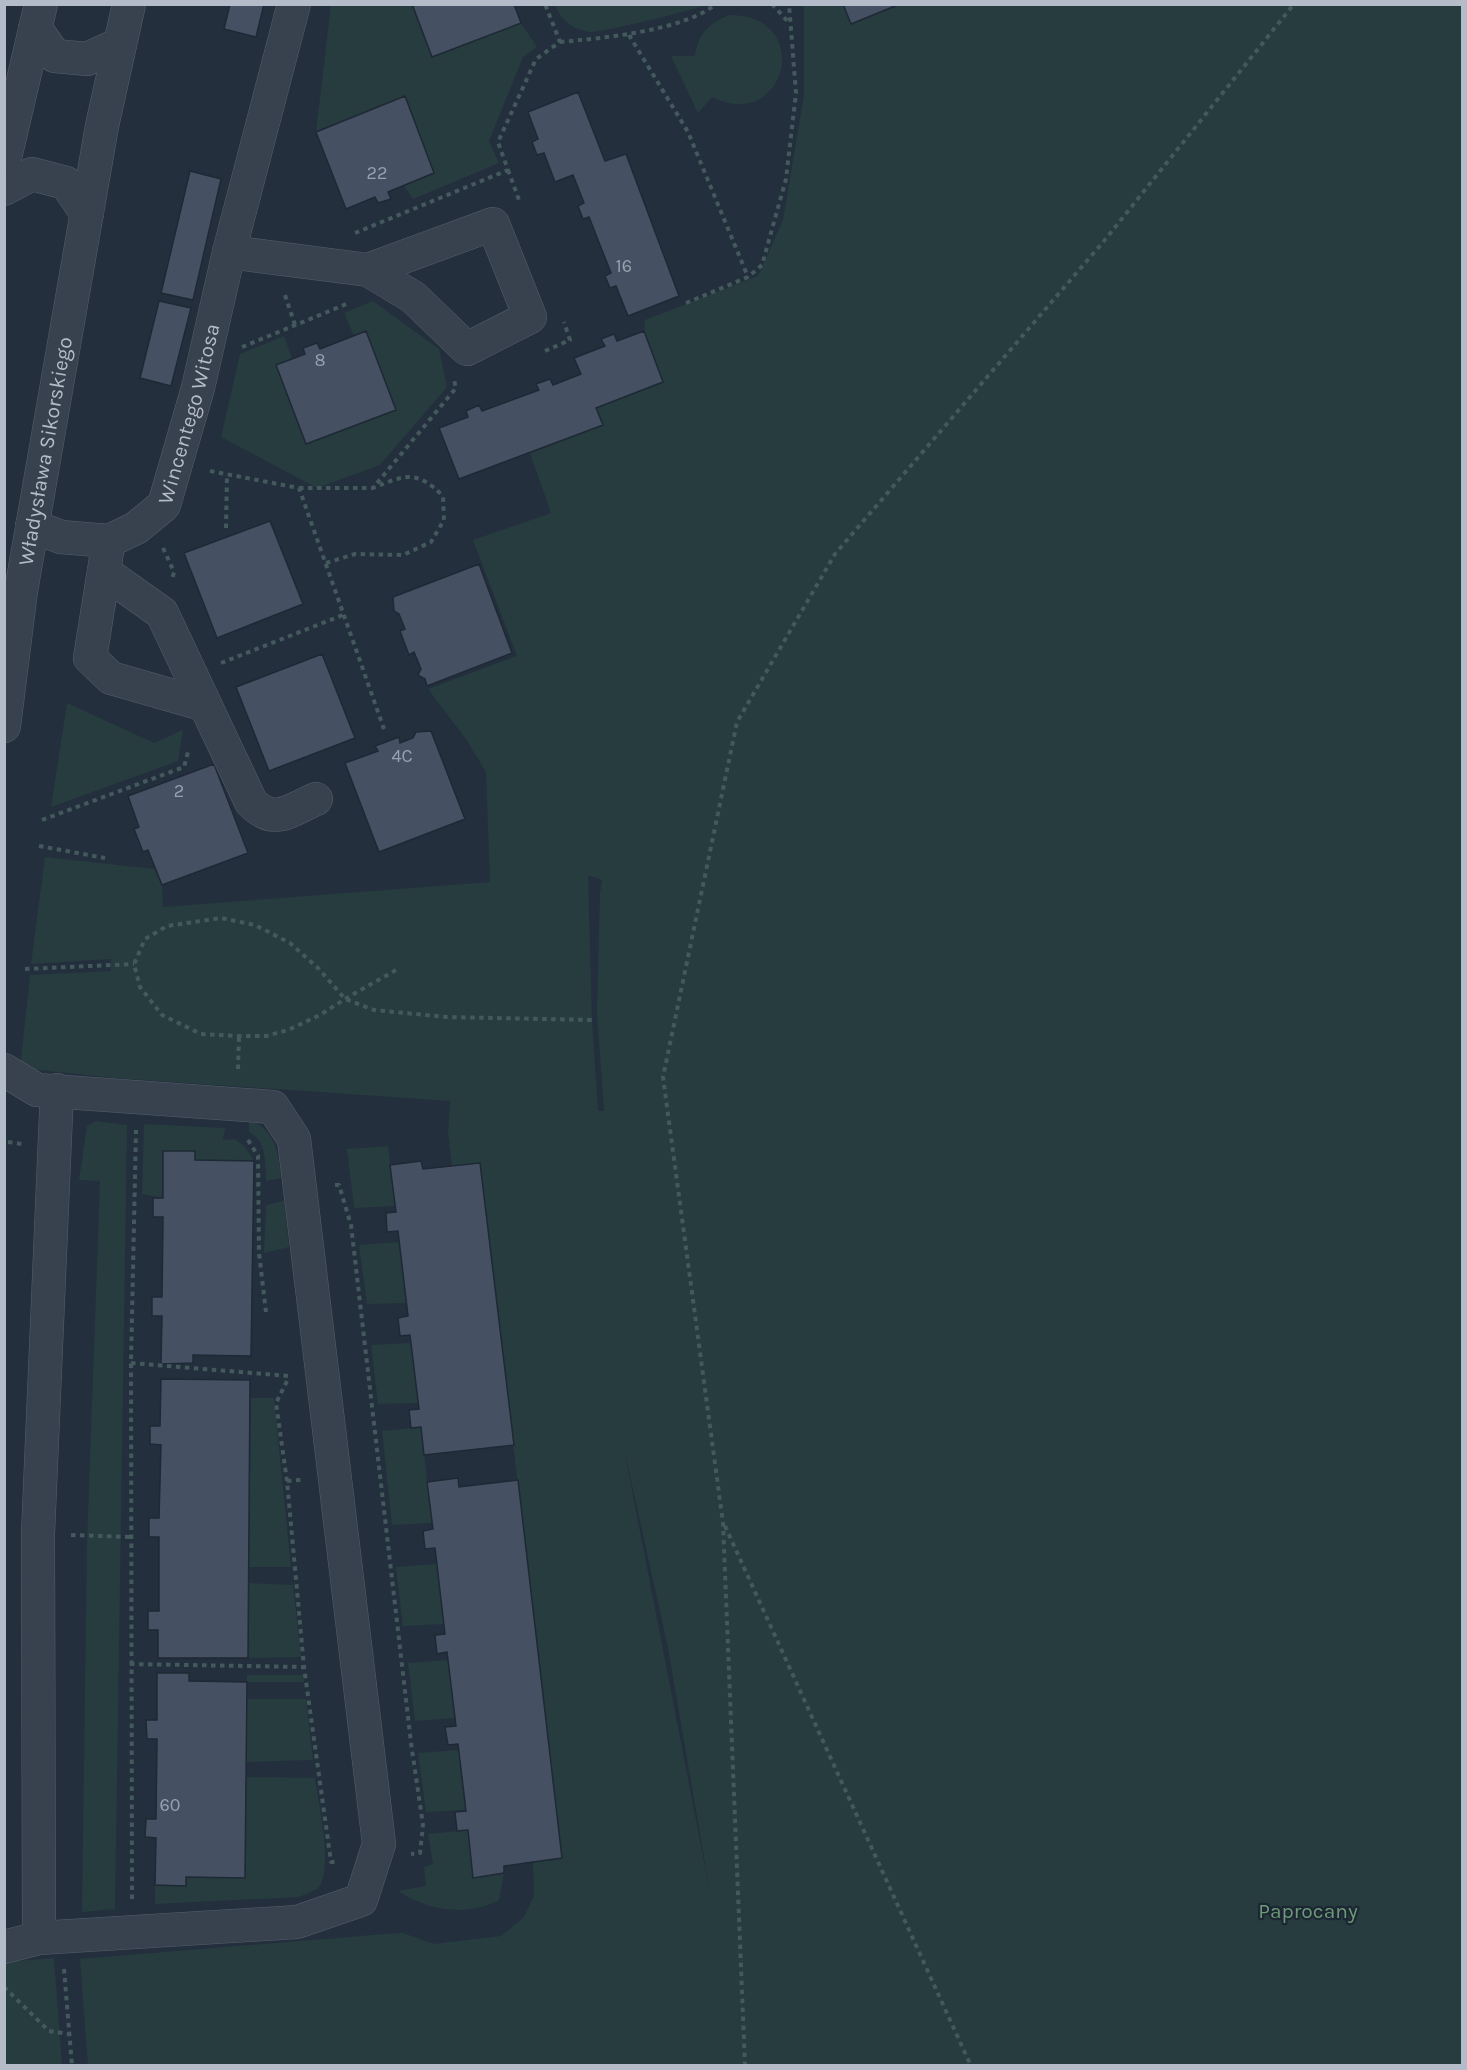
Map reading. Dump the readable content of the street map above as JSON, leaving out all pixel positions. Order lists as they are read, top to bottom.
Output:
{
  "streets": {
    "street": ["Wincentego Witosa", "Władysława Sikorskiego"]
  },
  "parks": ["Paprocany"],
  "house_numbers": [
    "22",
    "16",
    "8",
    "4C",
    "2",
    "60"
  ]
}
